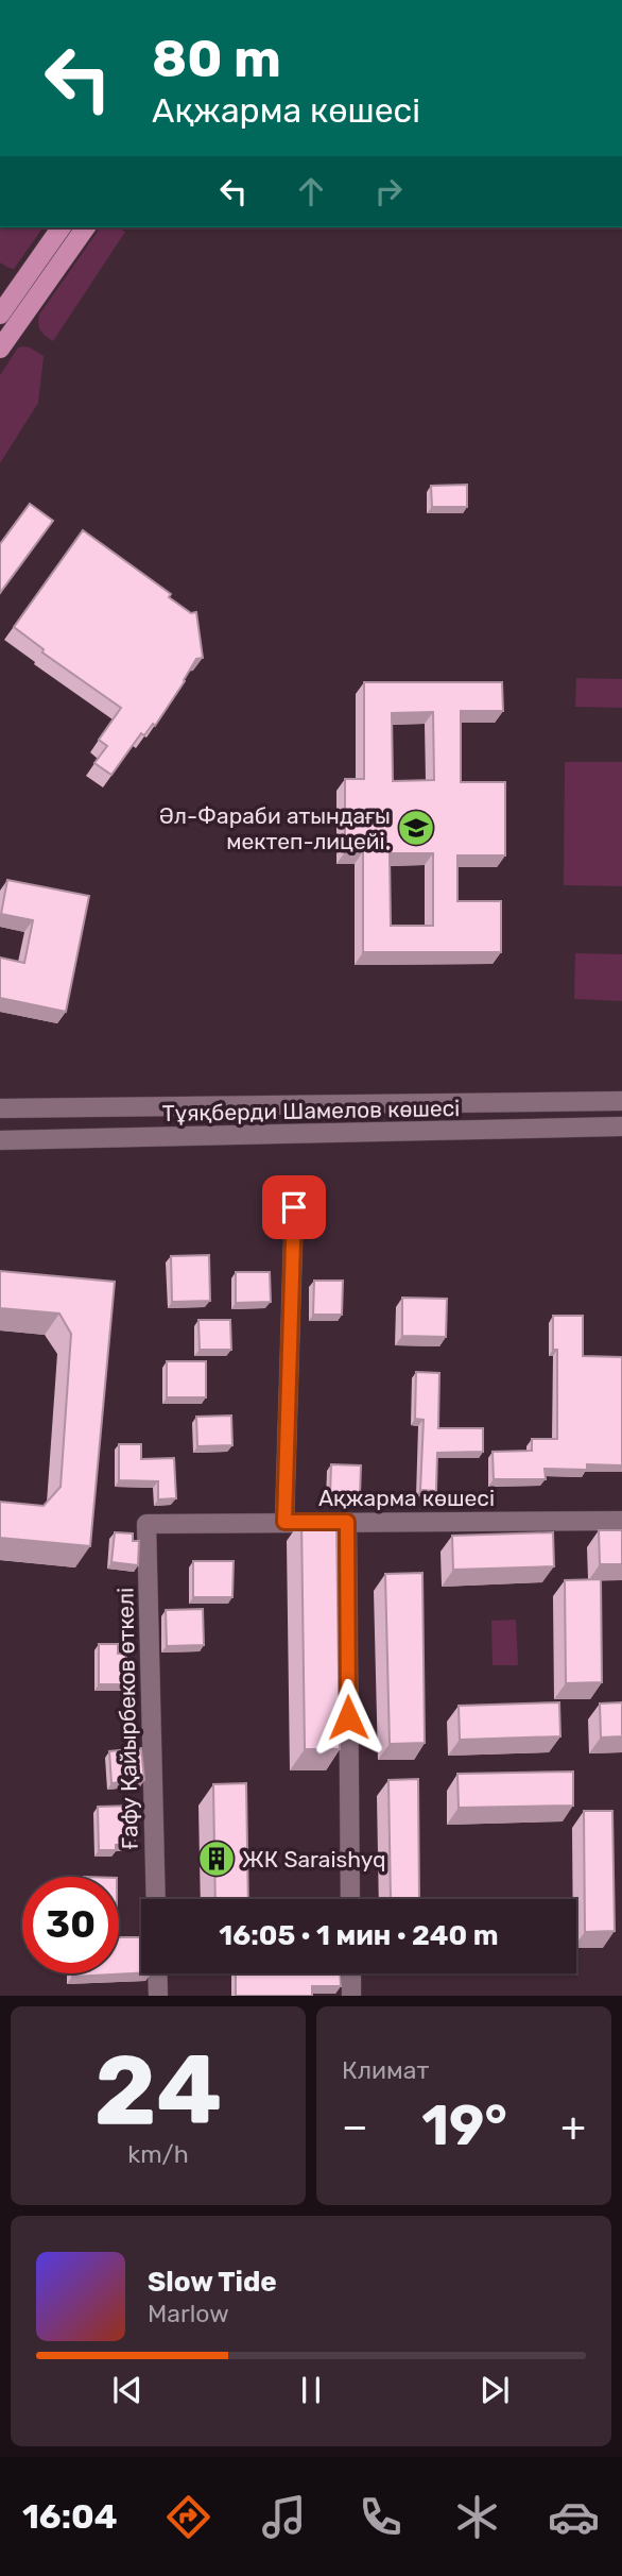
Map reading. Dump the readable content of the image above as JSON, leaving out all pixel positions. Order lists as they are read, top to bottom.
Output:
{
  "streets": {
    "street": ["Тұяқберди Шамелов көшесі", "Ақжарма көшесі", "Ғафу Қайырбеков өткелі"]
  },
  "crossings": [
    ["Ақжарма көшесі", "Ғафу Қайырбеков өткелі"]
  ],
  "places": {
    "school or university": ["Әл-Фараби атындағы мектеп-лицейі."],
    "building": ["ЖК Saraishyq"]
  },
  "page": {
    "turn": ["80 m", "Ақжарма көшесі"],
    "limit": "30",
    "trip": "16:05 · 1 мин · 240 m",
    "tile": [
      ["24", "km/h"],
      "Климат"
    ],
    "heat": ["−", "19°", "+"],
    "song": ["Slow Tide", "Marlow"],
    "tabs": "16:04"
  }
}
